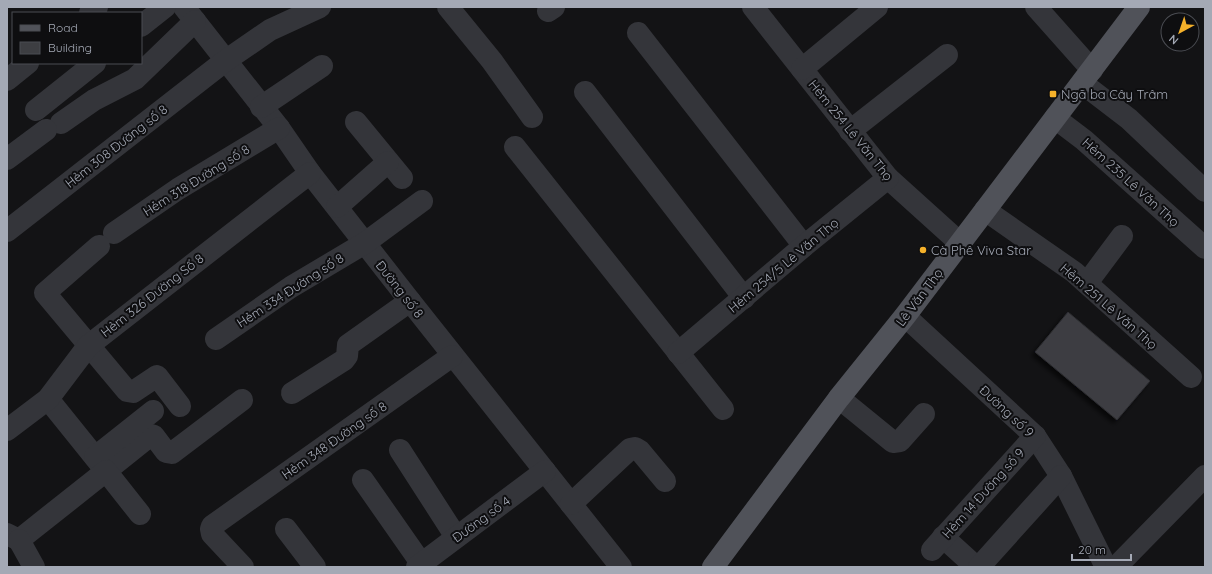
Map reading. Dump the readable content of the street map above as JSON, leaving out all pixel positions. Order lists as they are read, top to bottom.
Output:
{
  "streets": {
    "main road": ["Lê Văn Thọ"],
    "street": [
      "Hẻm 254 Lê Văn Thọ",
      "Hẻm 308 Đường số 8",
      "Hẻm 318 Đường số 8",
      "Hẻm 235 Lê Văn Thọ",
      "Hẻm 254/5 Lê Văn Thọ",
      "Đường số 8",
      "Hẻm 334 Đường số 8",
      "Hẻm 326 Đường Số 8",
      "Hẻm 251 Lê Văn Thọ",
      "Đường số 9",
      "Hẻm 348 Đường số 8",
      "Hẻm 14 Đường số 9",
      "Đường số 4"
    ]
  },
  "crossings": [
    ["Hẻm 254 Lê Văn Thọ", "Hẻm 254/5 Lê Văn Thọ"],
    ["Hẻm 254 Lê Văn Thọ", "Lê Văn Thọ"],
    ["Hẻm 308 Đường số 8", "Đường số 8"],
    ["Hẻm 318 Đường số 8", "Đường số 8"],
    ["Hẻm 318 Đường số 8", "Hẻm 326 Đường Số 8"],
    ["Hẻm 235 Lê Văn Thọ", "Lê Văn Thọ"],
    ["Đường số 8", "Hẻm 334 Đường số 8"],
    ["Đường số 8", "Hẻm 326 Đường Số 8"],
    ["Đường số 8", "Hẻm 348 Đường số 8"],
    ["Đường số 8", "Đường số 4"],
    ["Lê Văn Thọ", "Hẻm 251 Lê Văn Thọ"],
    ["Lê Văn Thọ", "Đường số 9"],
    ["Đường số 9", "Hẻm 14 Đường số 9"]
  ],
  "places": {
    "transit": ["Ngã ba Cây Trâm"],
    "other": ["Cà Phê Viva Star"]
  },
  "legend": ["Road", "Building"],
  "scale_bar": "20 m",
  "north": "bottom left"
}
